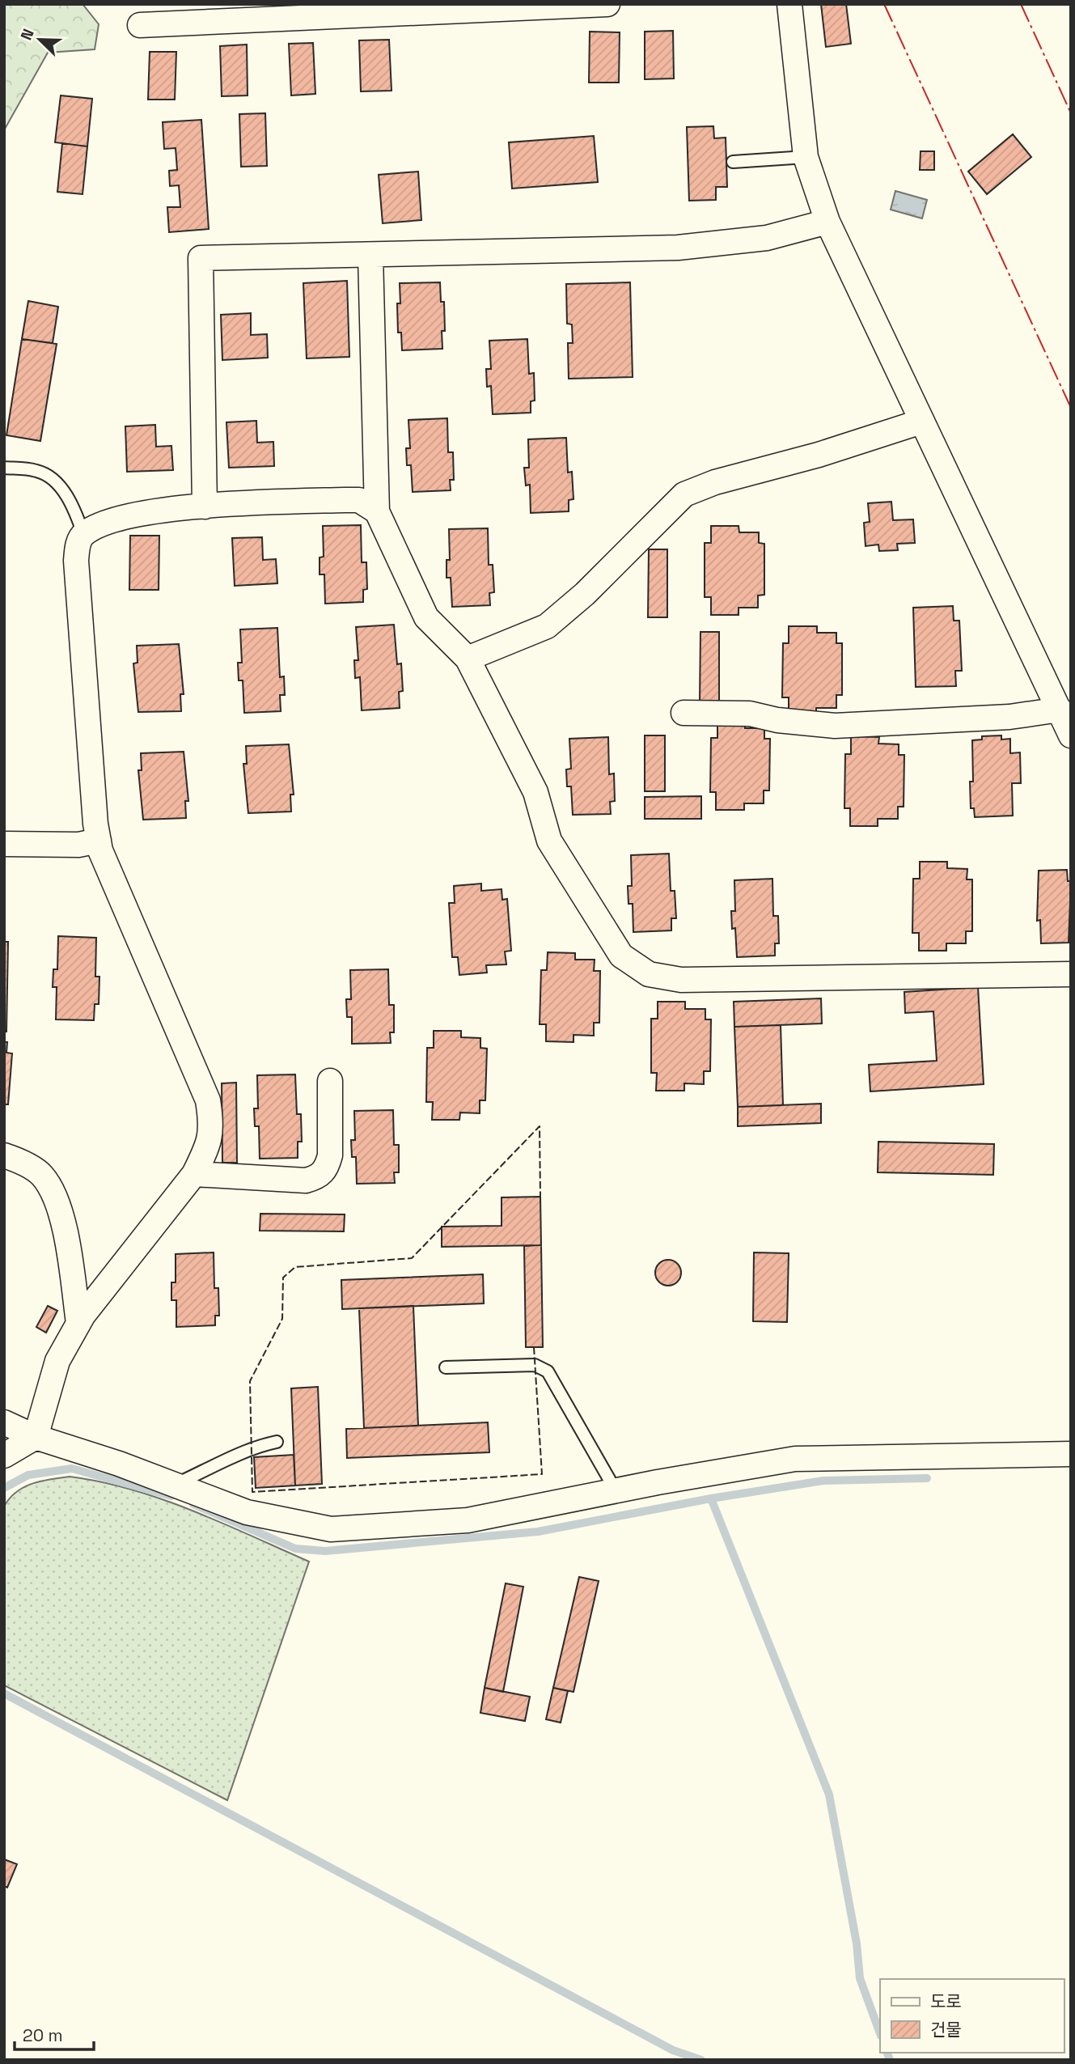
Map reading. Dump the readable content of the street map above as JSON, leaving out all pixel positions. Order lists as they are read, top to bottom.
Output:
{
  "legend": ["도로", "건물"],
  "scale_bar": "20 m",
  "north": "top left"
}
